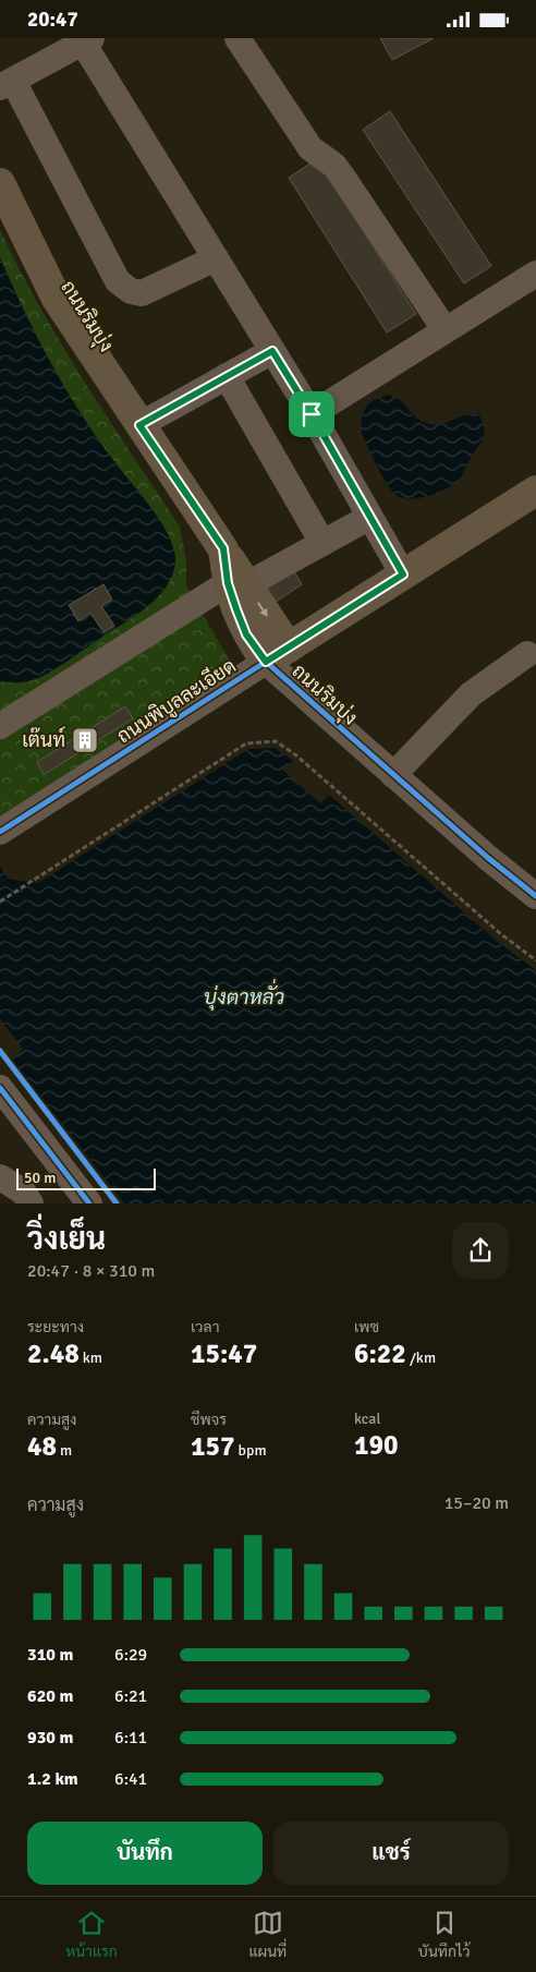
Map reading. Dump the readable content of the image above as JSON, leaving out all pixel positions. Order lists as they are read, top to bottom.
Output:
{
  "streets": {
    "main road": ["ถนนริมบุ่ง", "ถนนพิบูลละเอียด"]
  },
  "crossings": [
    ["ถนนริมบุ่ง", "ถนนพิบูลละเอียด"]
  ],
  "water": ["บุ่งตาหลั่ว"],
  "places": {
    "building": ["เต๊นท์"]
  },
  "scale_bar": "50 m",
  "page": {
    "status": "20:47",
    "scale": "50 m",
    "heading": ["วิ่งเย็น", "20:47 · 8 × 310 m"],
    "stats": [
      ["ระยะทาง", "2.48 km"],
      ["เวลา", "15:47"],
      ["เพซ", "6:22 /km"],
      ["ความสูง", "48 m"],
      ["ชีพจร", "157 bpm"],
      ["kcal", "190"]
    ],
    "chart": ["ความสูง", "15–20 m"],
    "list": [
      {
        "name": "310 m",
        "note": "6:29"
      },
      {
        "name": "620 m",
        "note": "6:21"
      },
      {
        "name": "930 m",
        "note": "6:11"
      },
      {
        "name": "1.2 km",
        "note": "6:41"
      }
    ],
    "buttons": ["บันทึก", "แชร์"],
    "tabs": ["หน้าแรก", "แผนที่", "บันทึกไว้"]
  }
}
